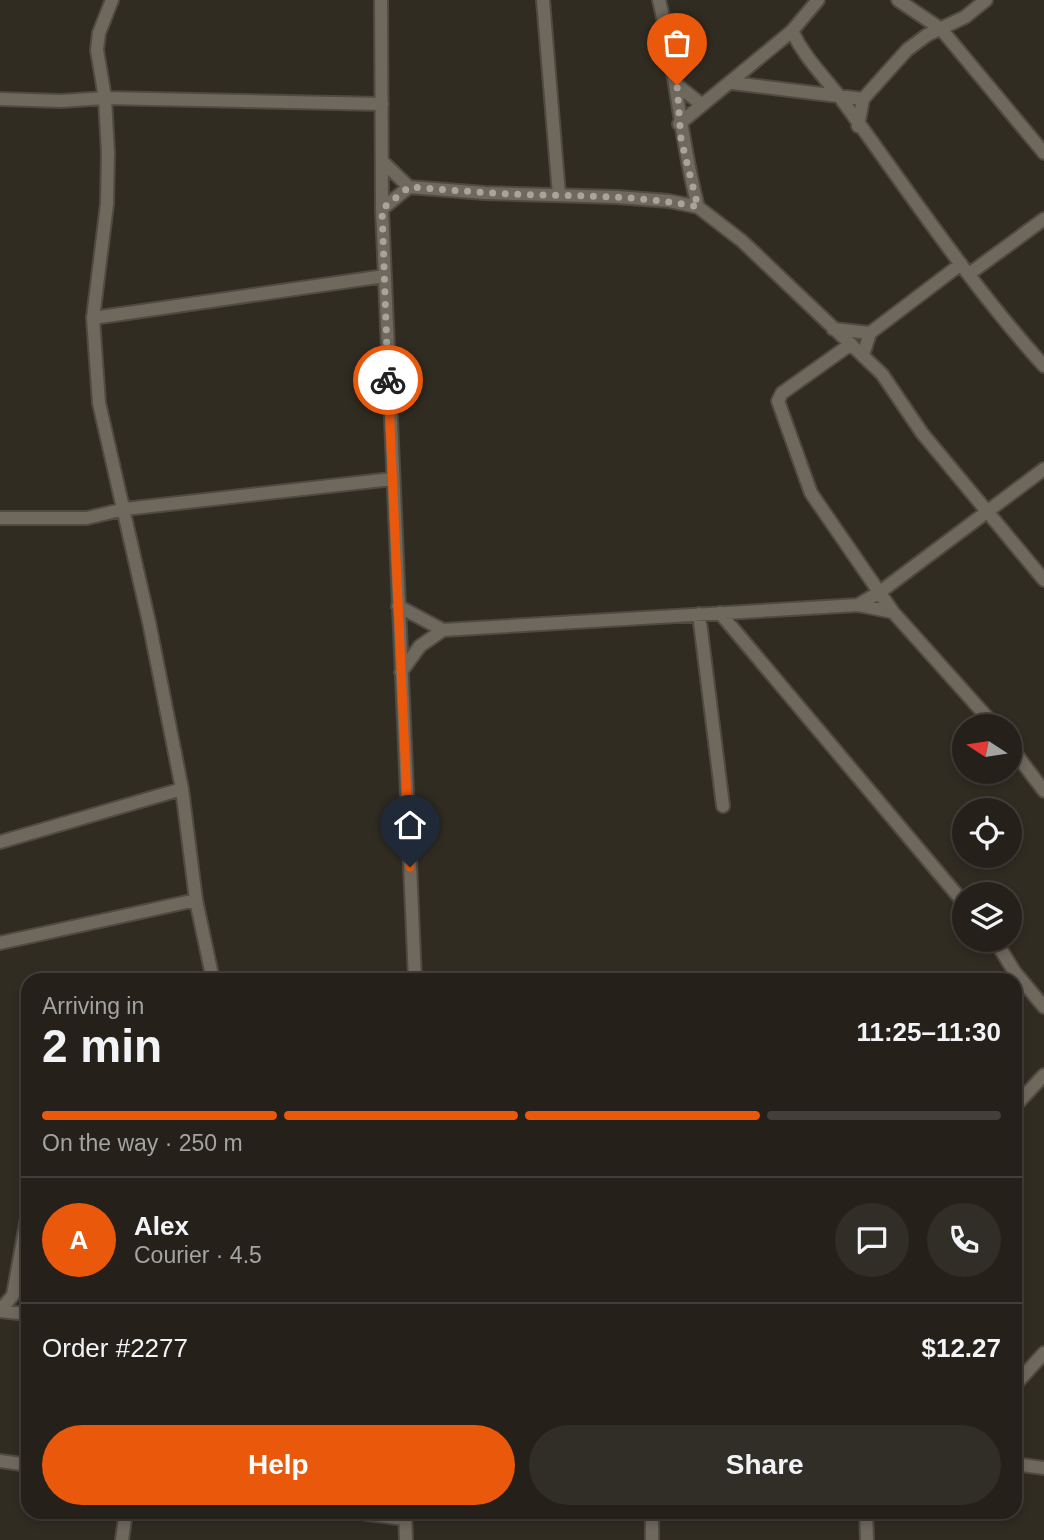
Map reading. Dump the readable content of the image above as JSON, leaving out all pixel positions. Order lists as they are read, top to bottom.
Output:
{
  "north": "left",
  "page": {
    "heading": ["2 min", "Arriving in", "11:25–11:30"],
    "panel": [
      "Alex",
      "Courier · 4.5",
      "Order #2277",
      "$12.27"
    ],
    "bar": "On the way · 250 m",
    "round": "A",
    "buttons": ["Help", "Share"]
  }
}
